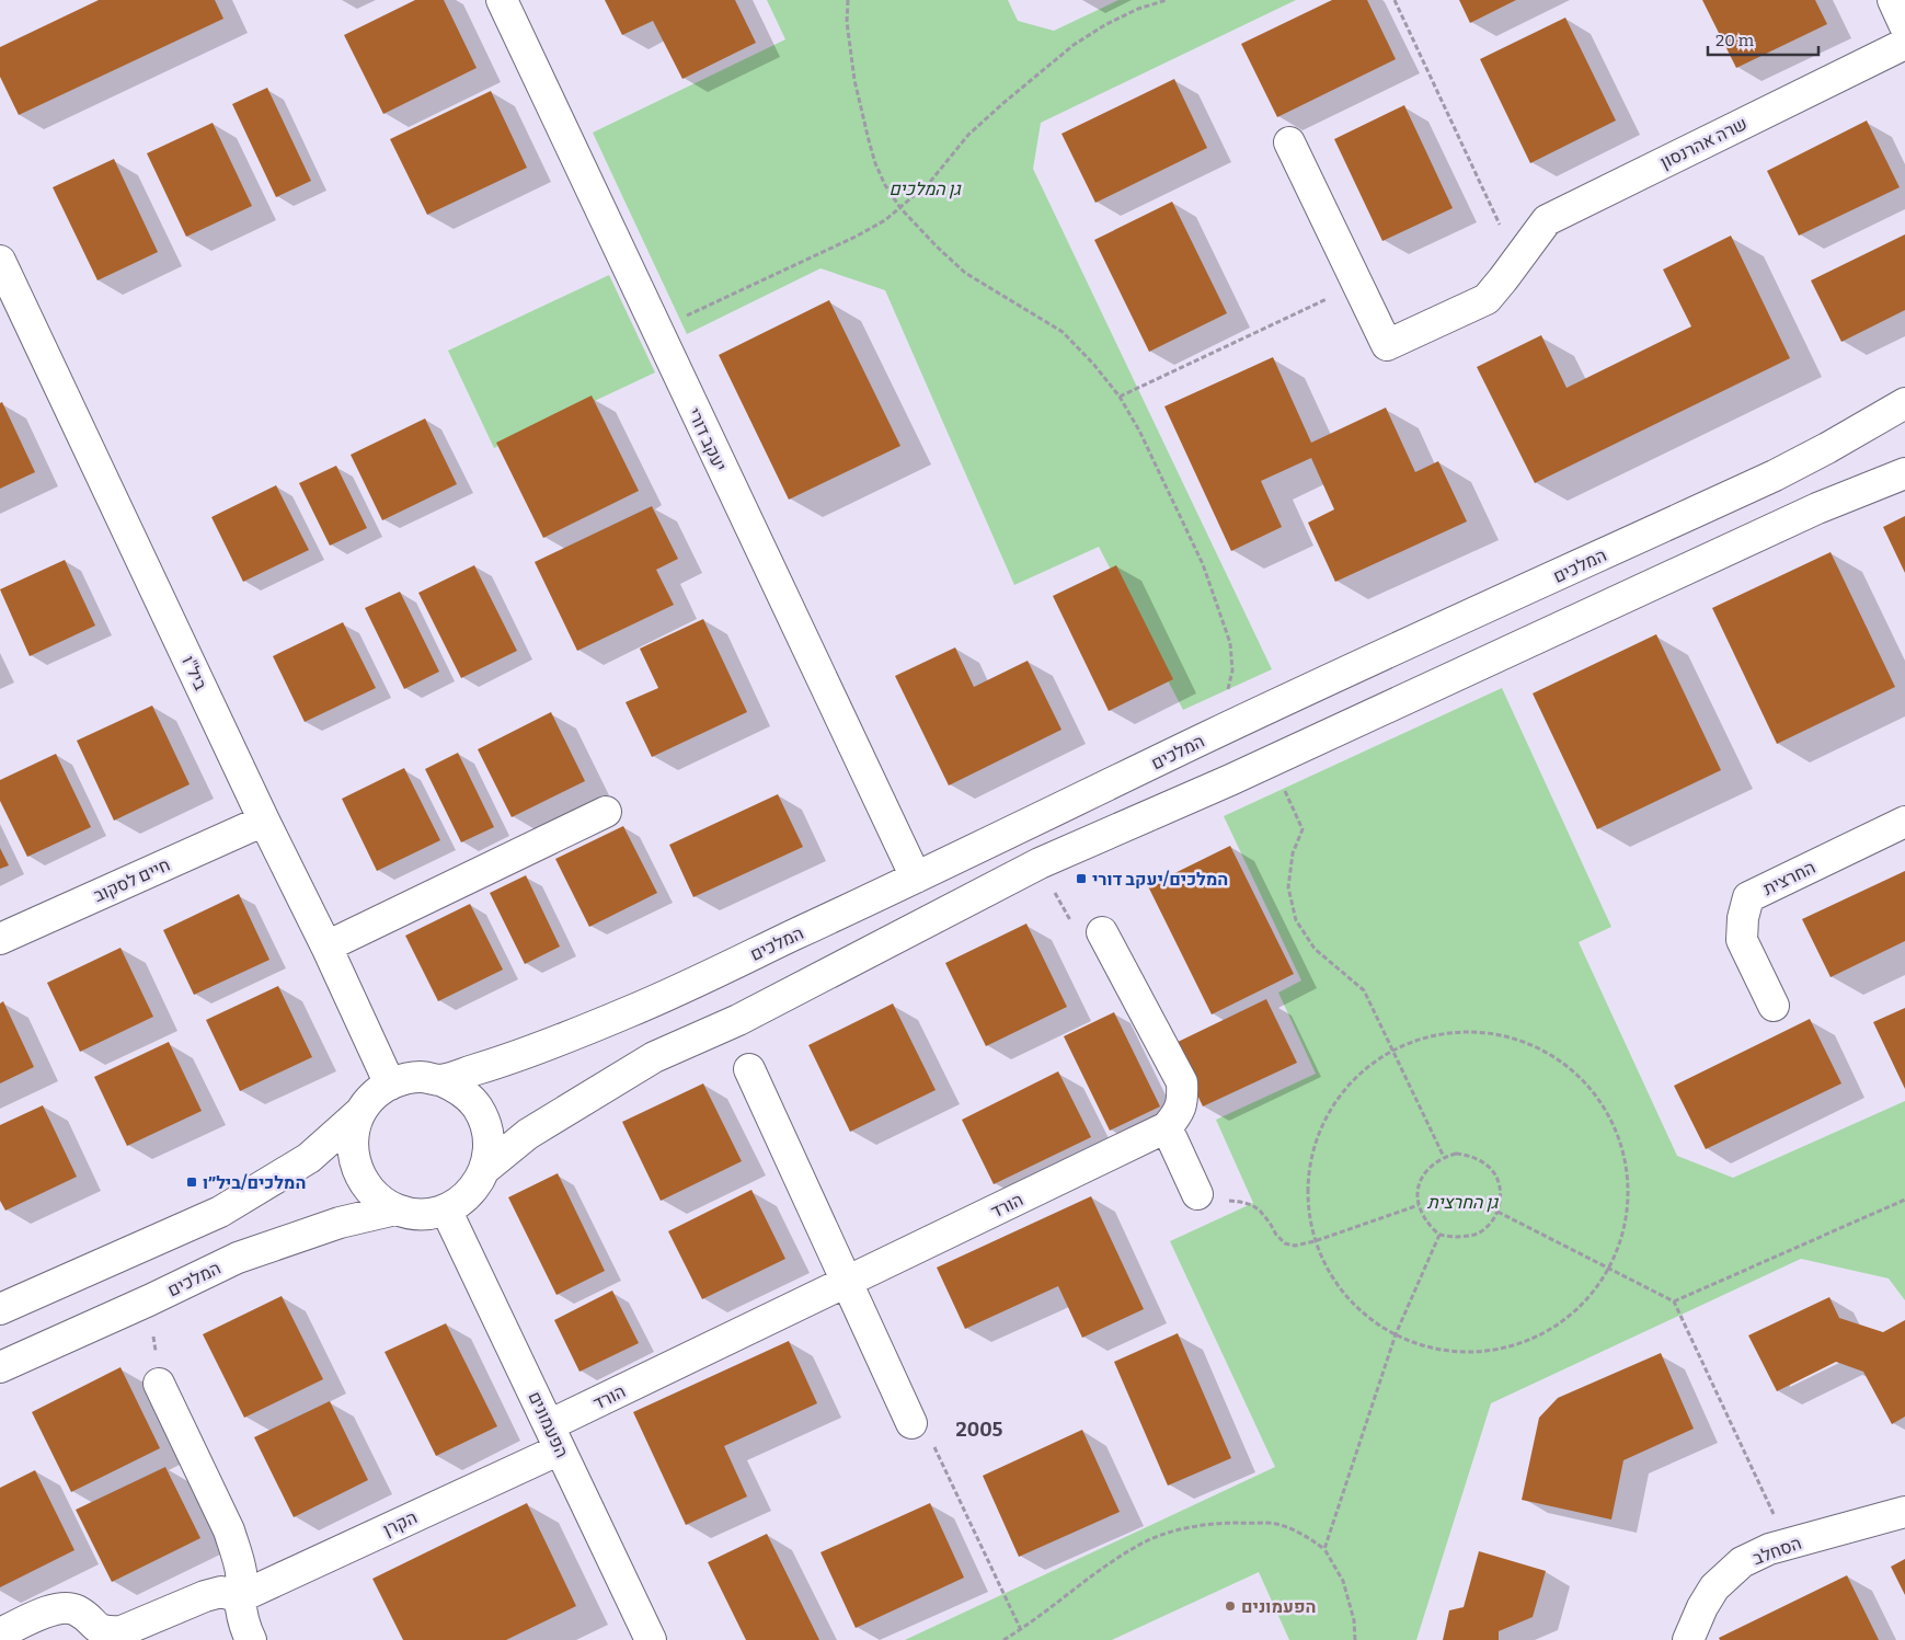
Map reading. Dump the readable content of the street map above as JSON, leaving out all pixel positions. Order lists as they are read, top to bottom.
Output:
{
  "streets": {
    "street": [
      "שרה אהרנסון",
      "יעקב דורי",
      "המלכים",
      "ביל\"ו",
      "החרצית",
      "חיים לסקוב",
      "הורד",
      "הפעמונים",
      "הקרן",
      "הסחלב"
    ]
  },
  "crossings": [
    ["יעקב דורי", "המלכים"],
    ["המלכים", "ביל\"ו"],
    ["המלכים", "הפעמונים"],
    ["ביל\"ו", "חיים לסקוב"],
    ["ביל\"ו", "הפעמונים"],
    ["הורד", "הפעמונים"],
    ["הורד", "הקרן"],
    ["הפעמונים", "הקרן"]
  ],
  "districts": ["2005"],
  "parks": ["גן המלכים", "גן החרצית"],
  "places": {
    "transit": ["המלכים/יעקב דורי", "המלכים/ביל״ו"],
    "other": ["הפעמונים"]
  },
  "scale_bar": "20 m"
}
